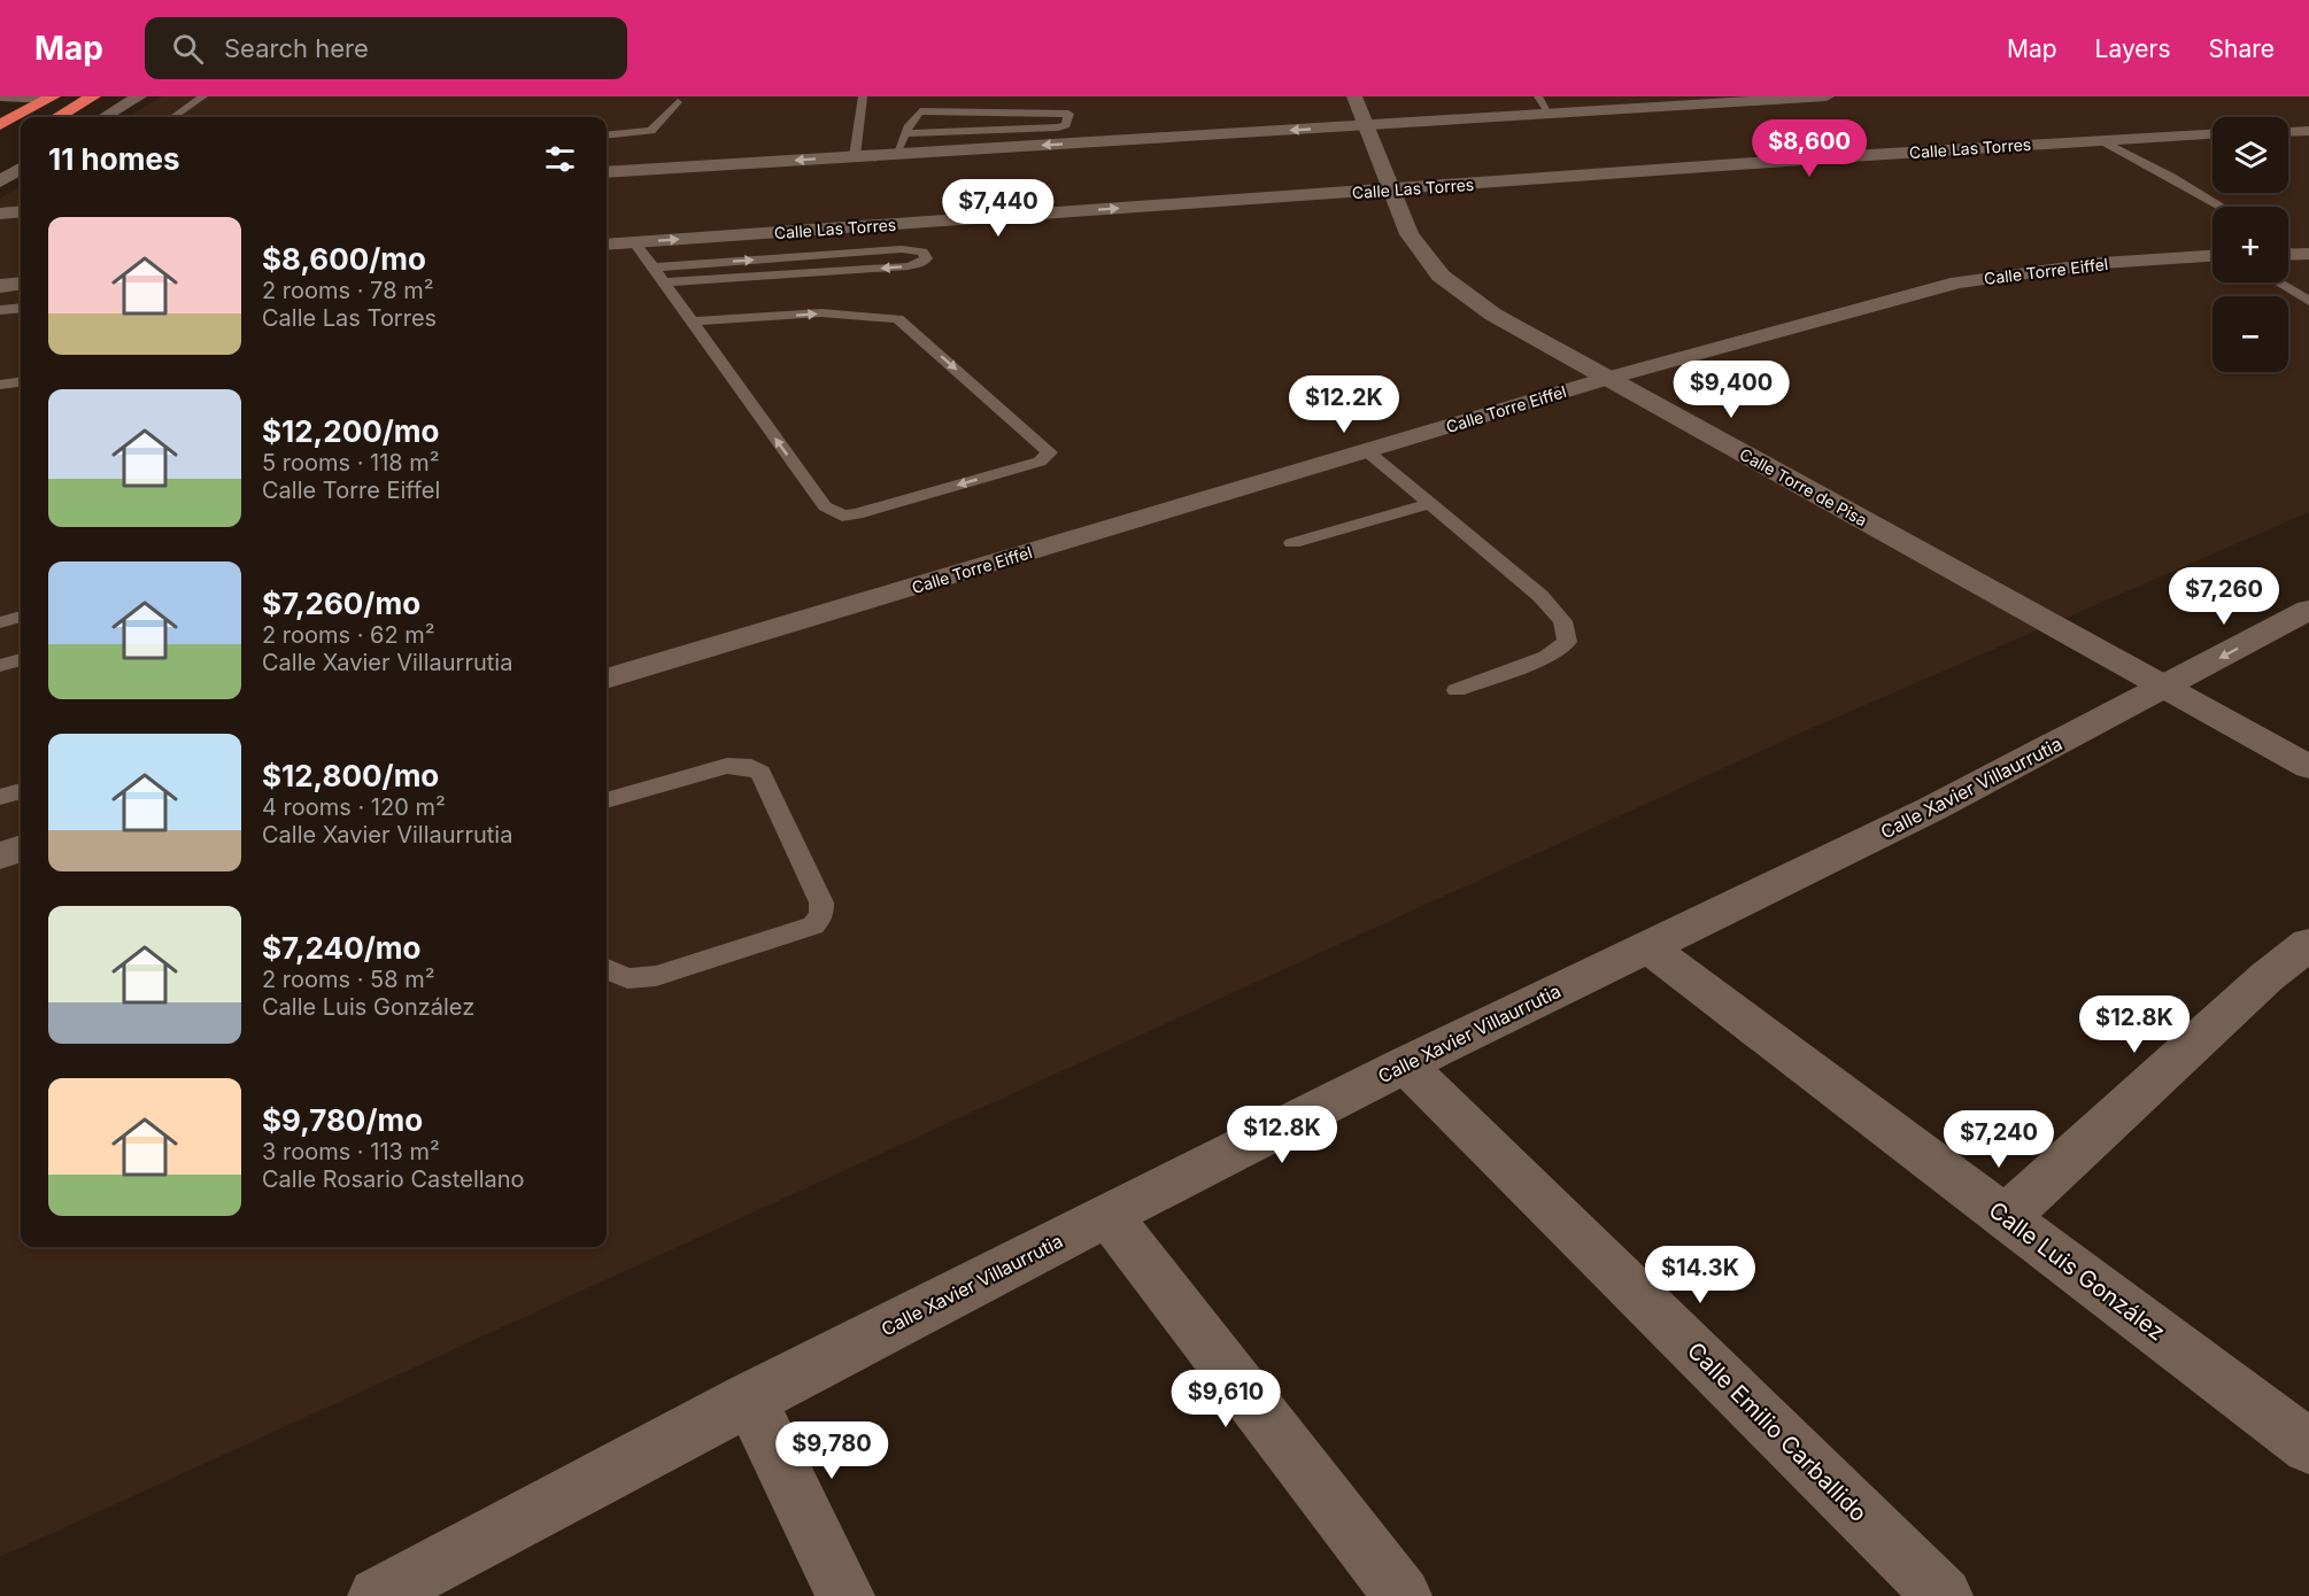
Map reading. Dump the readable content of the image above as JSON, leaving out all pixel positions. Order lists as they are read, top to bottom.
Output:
{
  "streets": {
    "street": [
      "Calle Las Torres",
      "Calle Torre Eiffel",
      "Calle Torre de Pisa",
      "Calle Xavier Villaurrutia",
      "Calle Luis González",
      "Calle Emilio Carballido"
    ]
  },
  "crossings": [
    ["Calle Las Torres", "Calle Torre de Pisa"],
    ["Calle Torre Eiffel", "Calle Torre de Pisa"],
    ["Calle Torre de Pisa", "Calle Xavier Villaurrutia"],
    ["Calle Xavier Villaurrutia", "Calle Luis González"],
    ["Calle Xavier Villaurrutia", "Calle Emilio Carballido"]
  ],
  "page": {
    "header": "Map",
    "search": "Search here",
    "nav": ["Map", "Layers", "Share"],
    "map_buttons": ["+", "−"],
    "heading": "11 homes",
    "price": [
      "$8,600",
      "$7,440",
      "$9,400",
      "$12.2K",
      "$7,260",
      "$12.8K",
      "$12.8K",
      "$7,240",
      "$14.3K",
      "$9,610",
      "$9,780"
    ],
    "list": [
      {
        "name": "$8,600/mo",
        "note": "2 rooms · 78 m² · Calle Las Torres"
      },
      {
        "name": "$12,200/mo",
        "note": "5 rooms · 118 m² · Calle Torre Eiffel"
      },
      {
        "name": "$7,260/mo",
        "note": "2 rooms · 62 m² · Calle Xavier Villaurrutia"
      },
      {
        "name": "$12,800/mo",
        "note": "4 rooms · 120 m² · Calle Xavier Villaurrutia"
      },
      {
        "name": "$7,240/mo",
        "note": "2 rooms · 58 m² · Calle Luis González"
      },
      {
        "name": "$9,780/mo",
        "note": "3 rooms · 113 m² · Calle Rosario Castellano"
      }
    ]
  }
}
